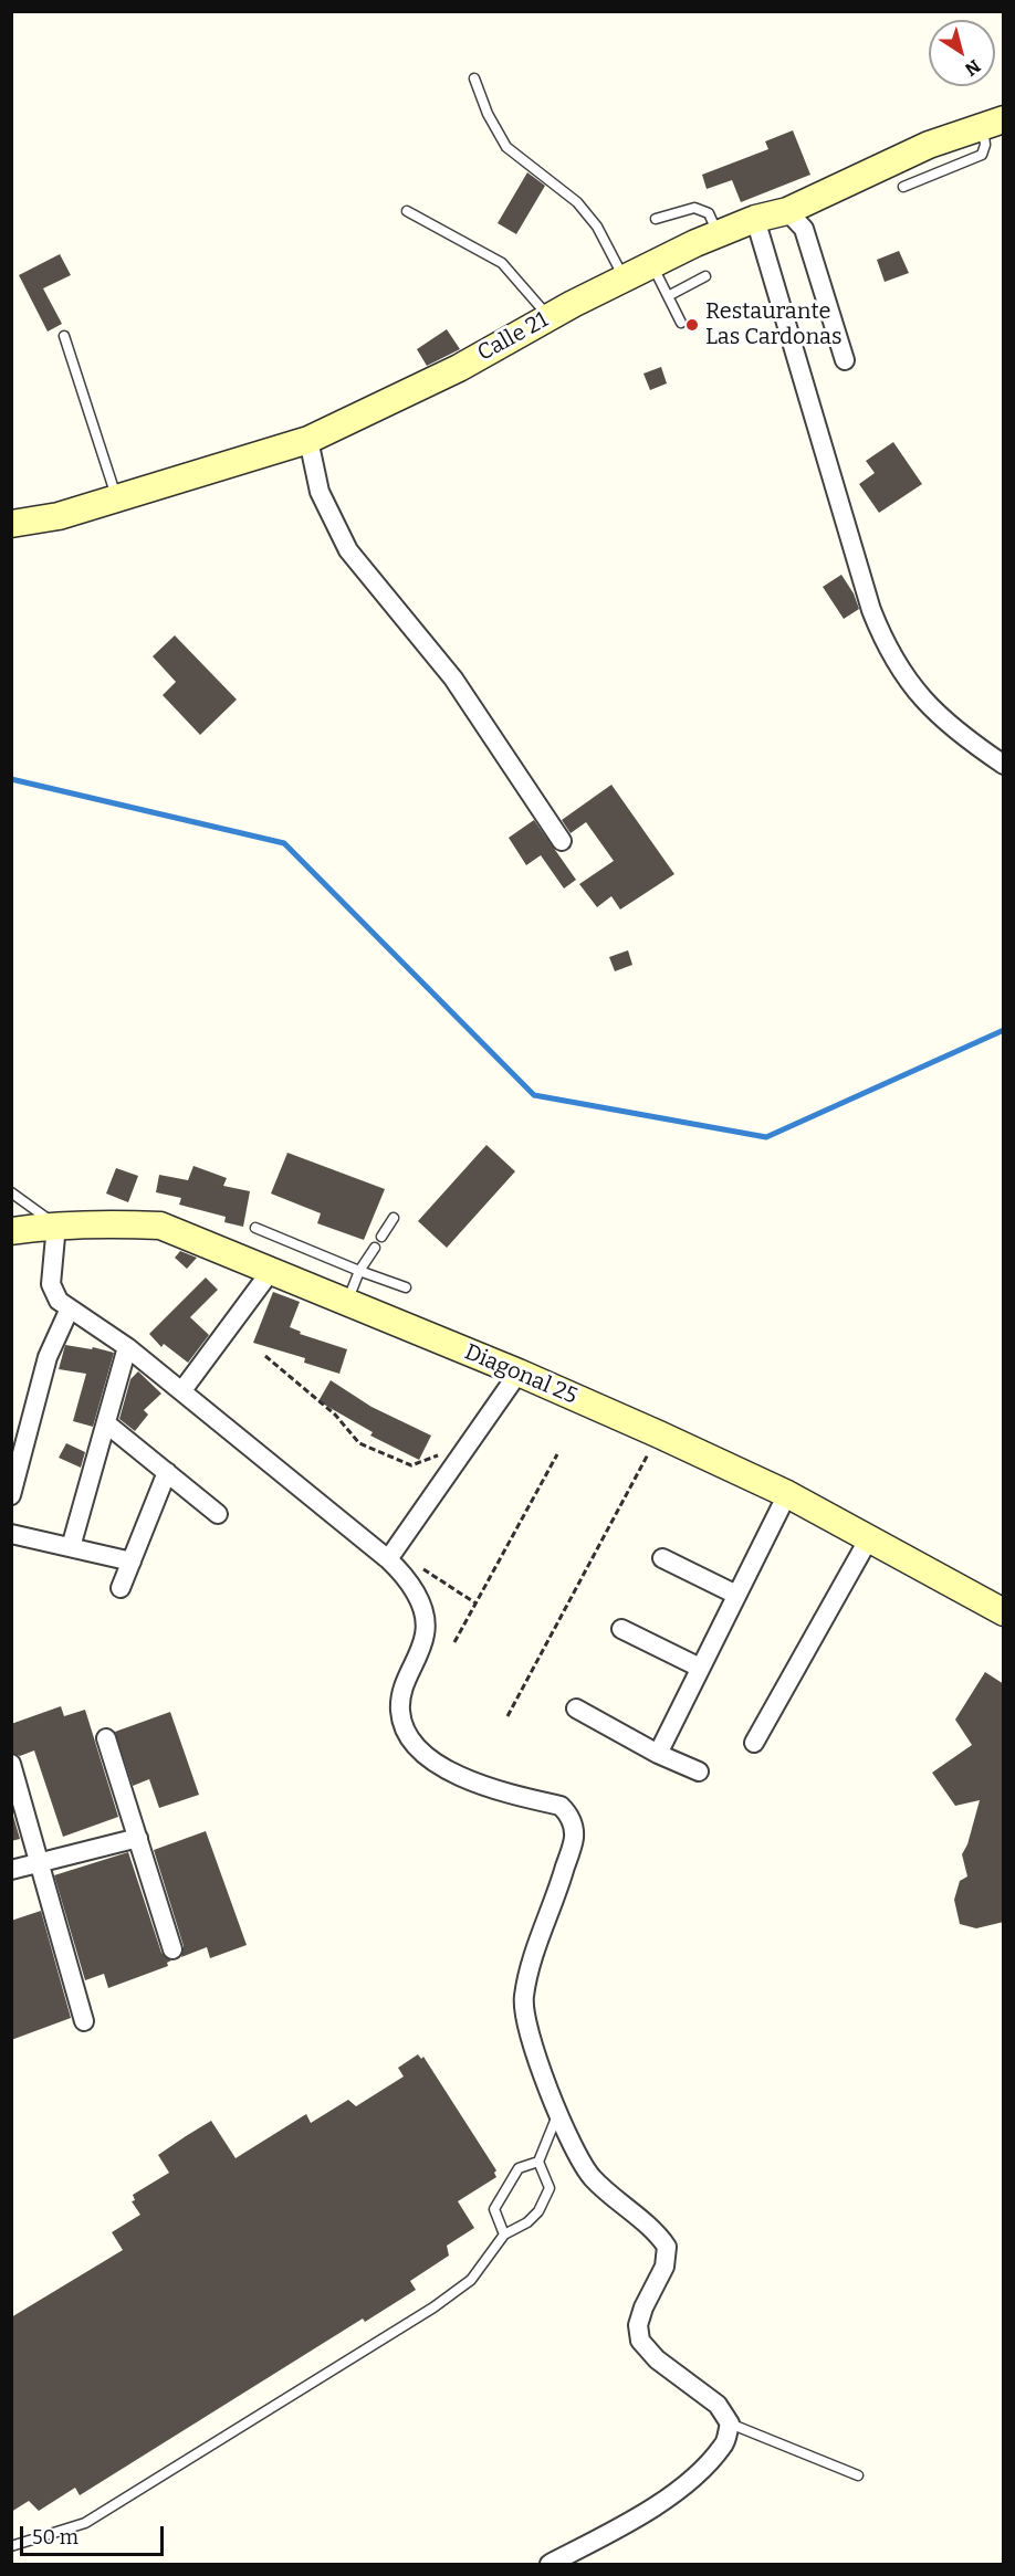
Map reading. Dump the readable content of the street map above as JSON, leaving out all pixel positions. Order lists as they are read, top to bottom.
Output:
{
  "streets": {
    "street": ["Calle 21", "Diagonal 25"]
  },
  "places": ["Restaurante Las Cardonas"],
  "scale_bar": "50 m",
  "north": "bottom right"
}
